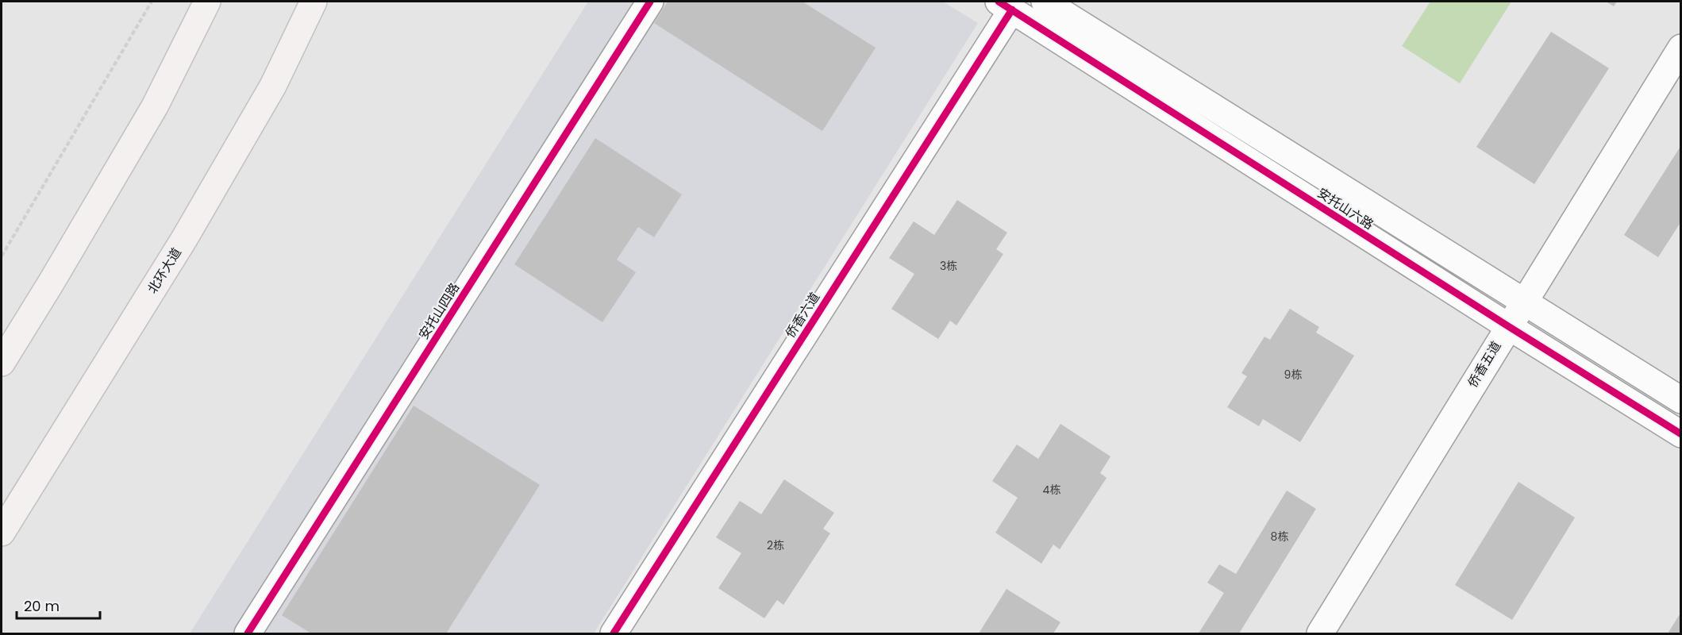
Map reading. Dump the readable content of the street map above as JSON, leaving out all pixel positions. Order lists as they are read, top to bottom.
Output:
{
  "streets": {
    "highway": ["北环大道"],
    "street": [
      "安托山六路",
      "安托山四路",
      "侨香六道",
      "侨香五道"
    ]
  },
  "crossings": [
    ["安托山六路", "侨香六道"],
    ["安托山六路", "侨香五道"]
  ],
  "house_numbers": [
    "3栋",
    "9栋",
    "4栋",
    "8栋",
    "2栋"
  ],
  "scale_bar": "20 m"
}
